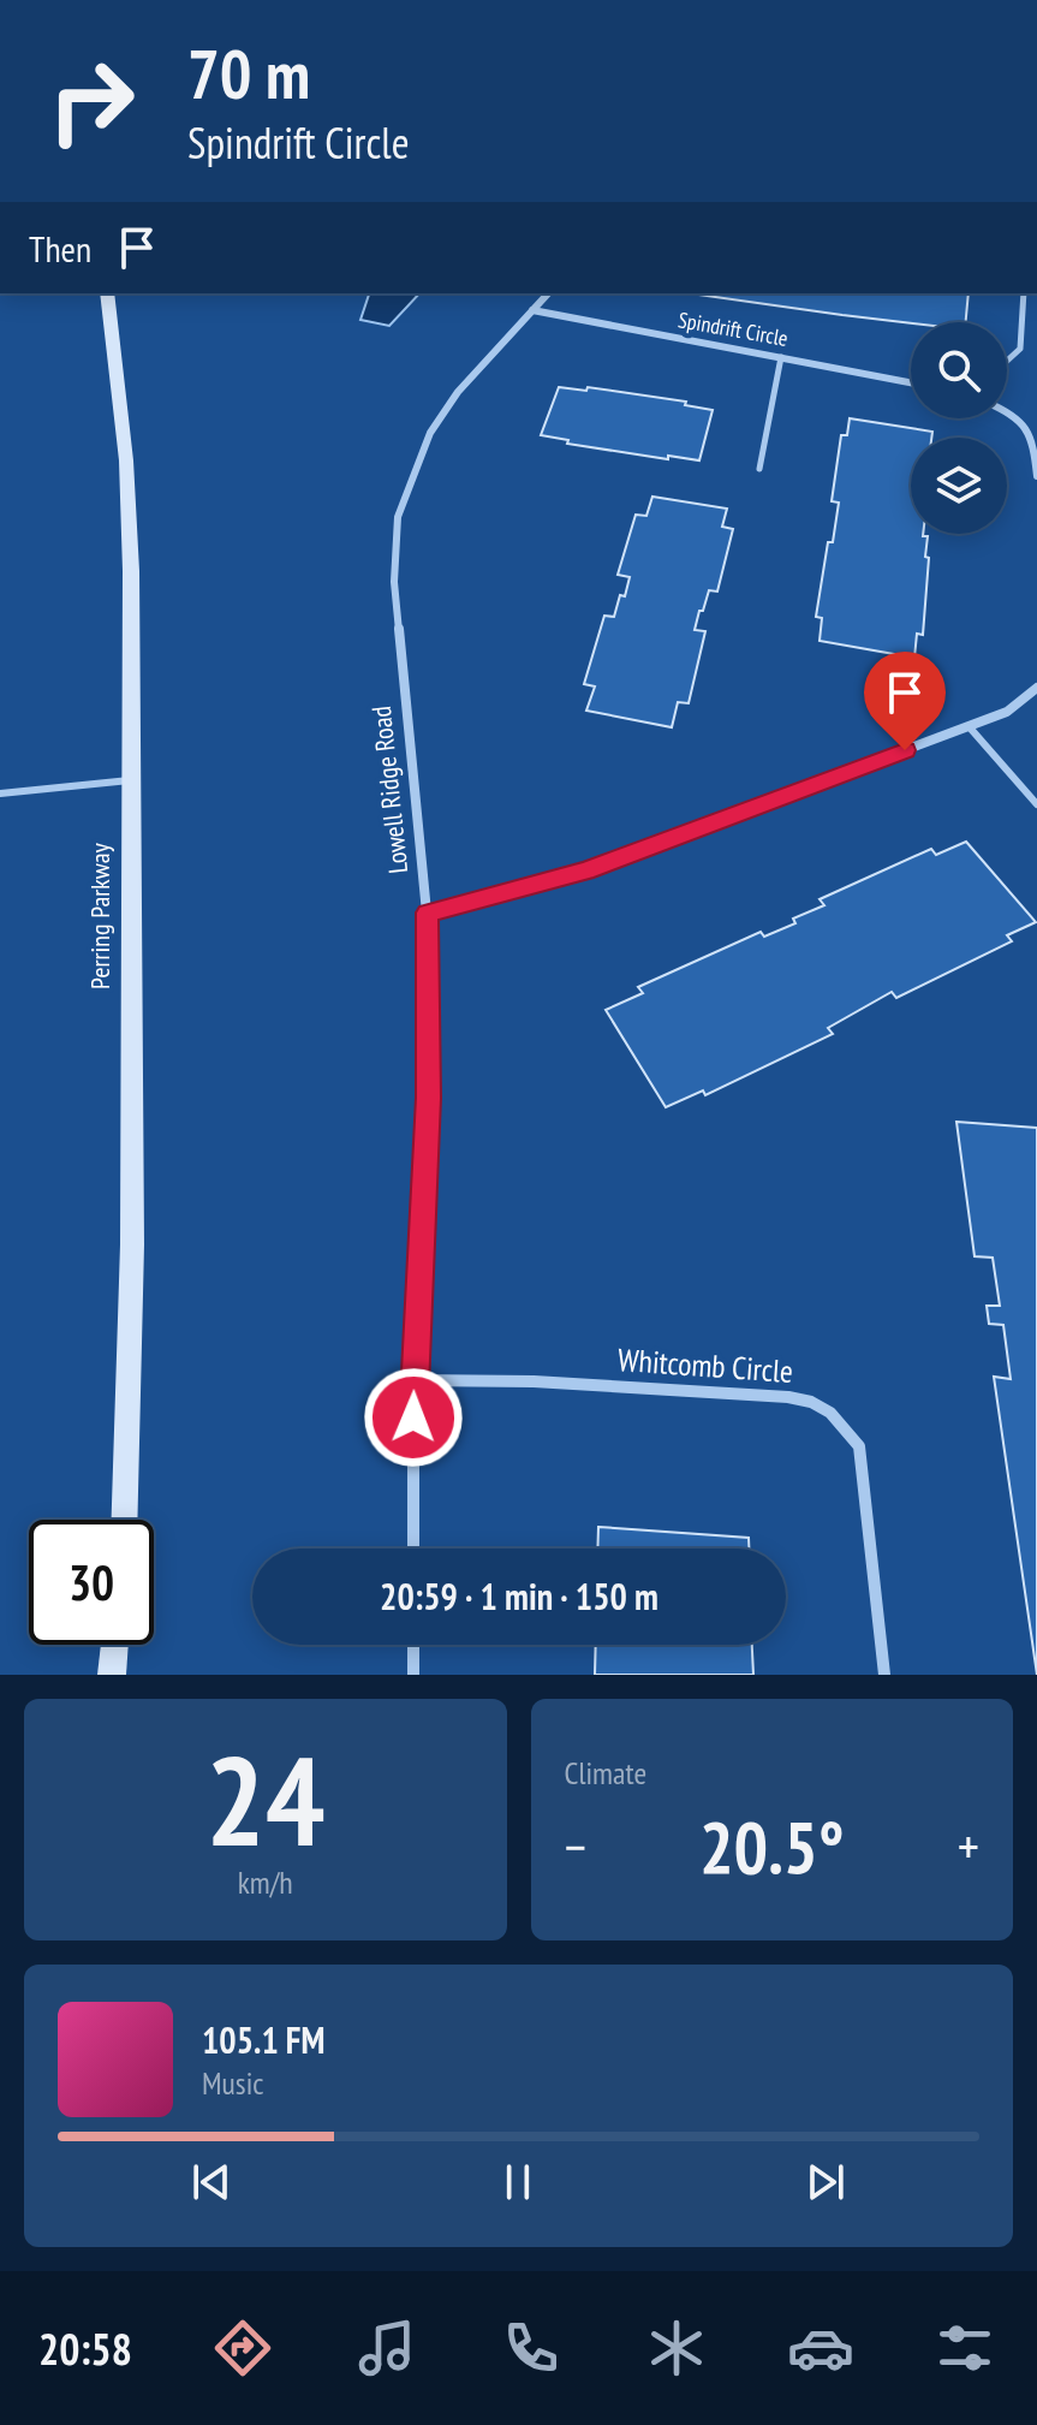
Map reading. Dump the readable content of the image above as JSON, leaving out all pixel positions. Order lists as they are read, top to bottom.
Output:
{
  "streets": {
    "street": [
      "Spindrift Circle",
      "Lowell Ridge Road",
      "Perring Parkway",
      "Whitcomb Circle"
    ]
  },
  "crossings": [
    ["Spindrift Circle", "Lowell Ridge Road"],
    ["Lowell Ridge Road", "Whitcomb Circle"]
  ],
  "page": {
    "turn": ["70 m", "Spindrift Circle"],
    "then": "Then",
    "limit": "30",
    "trip": "20:59 · 1 min · 150 m",
    "tile": [
      ["24", "km/h"],
      "Climate"
    ],
    "heat": ["−", "20.5°", "+"],
    "song": ["105.1 FM", "Music"],
    "tabs": "20:58"
  }
}
